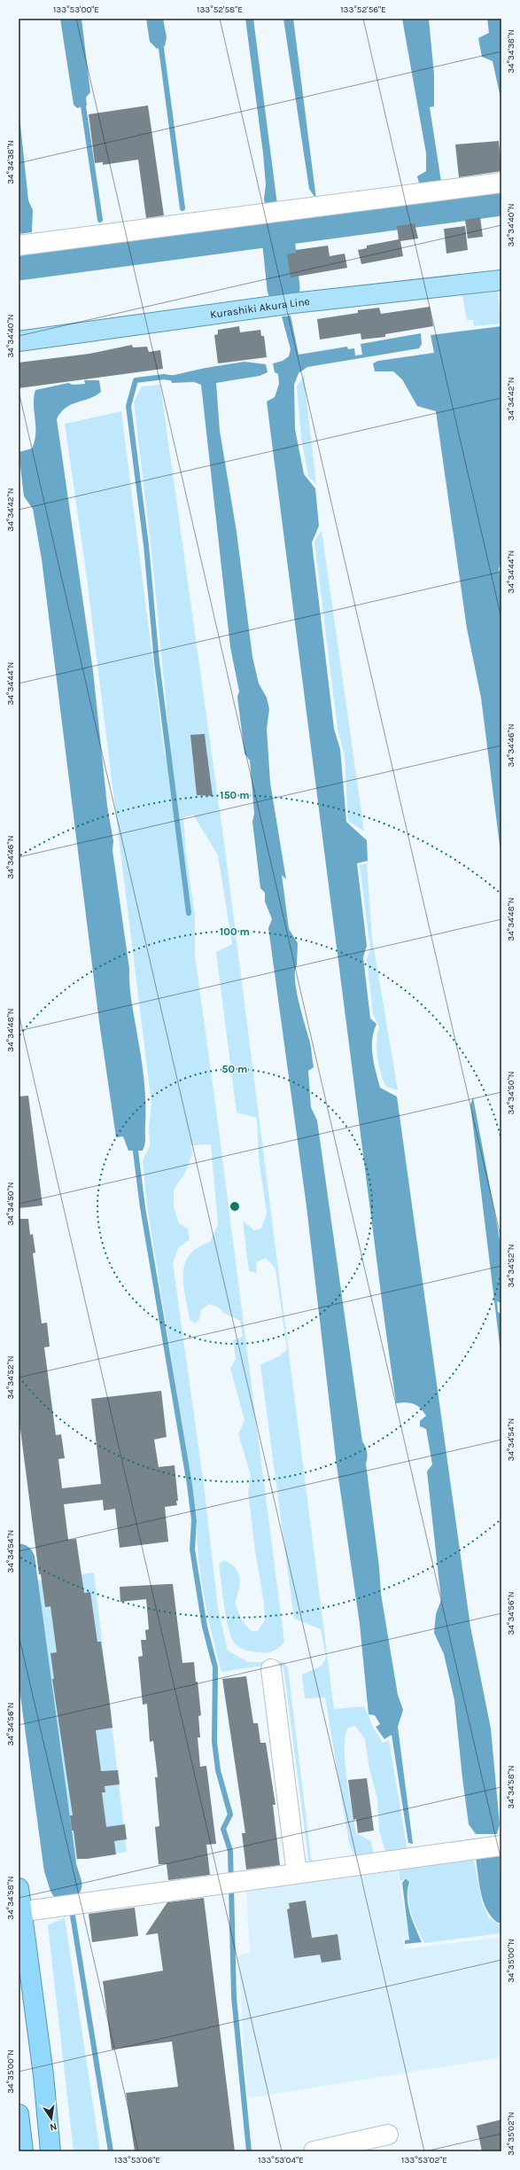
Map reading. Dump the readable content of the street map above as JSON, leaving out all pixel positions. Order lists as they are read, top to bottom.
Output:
{
  "streets": {
    "main road": ["Kurashiki Akura Line"]
  },
  "north": "bottom",
  "coordinates": [
    "133°53'00\"E",
    "133°52'58\"E",
    "133°52'56\"E",
    "34°34'38\"N",
    "34°34'40\"N",
    "34°34'42\"N",
    "34°34'44\"N",
    "34°34'46\"N",
    "34°34'48\"N",
    "34°34'50\"N",
    "34°34'52\"N",
    "34°34'54\"N",
    "34°34'56\"N",
    "34°34'58\"N",
    "34°35'00\"N",
    "34°35'02\"N",
    "133°53'06\"E",
    "133°53'04\"E",
    "133°53'02\"E"
  ],
  "rings": ["150 m", "100 m", "50 m"]
}
